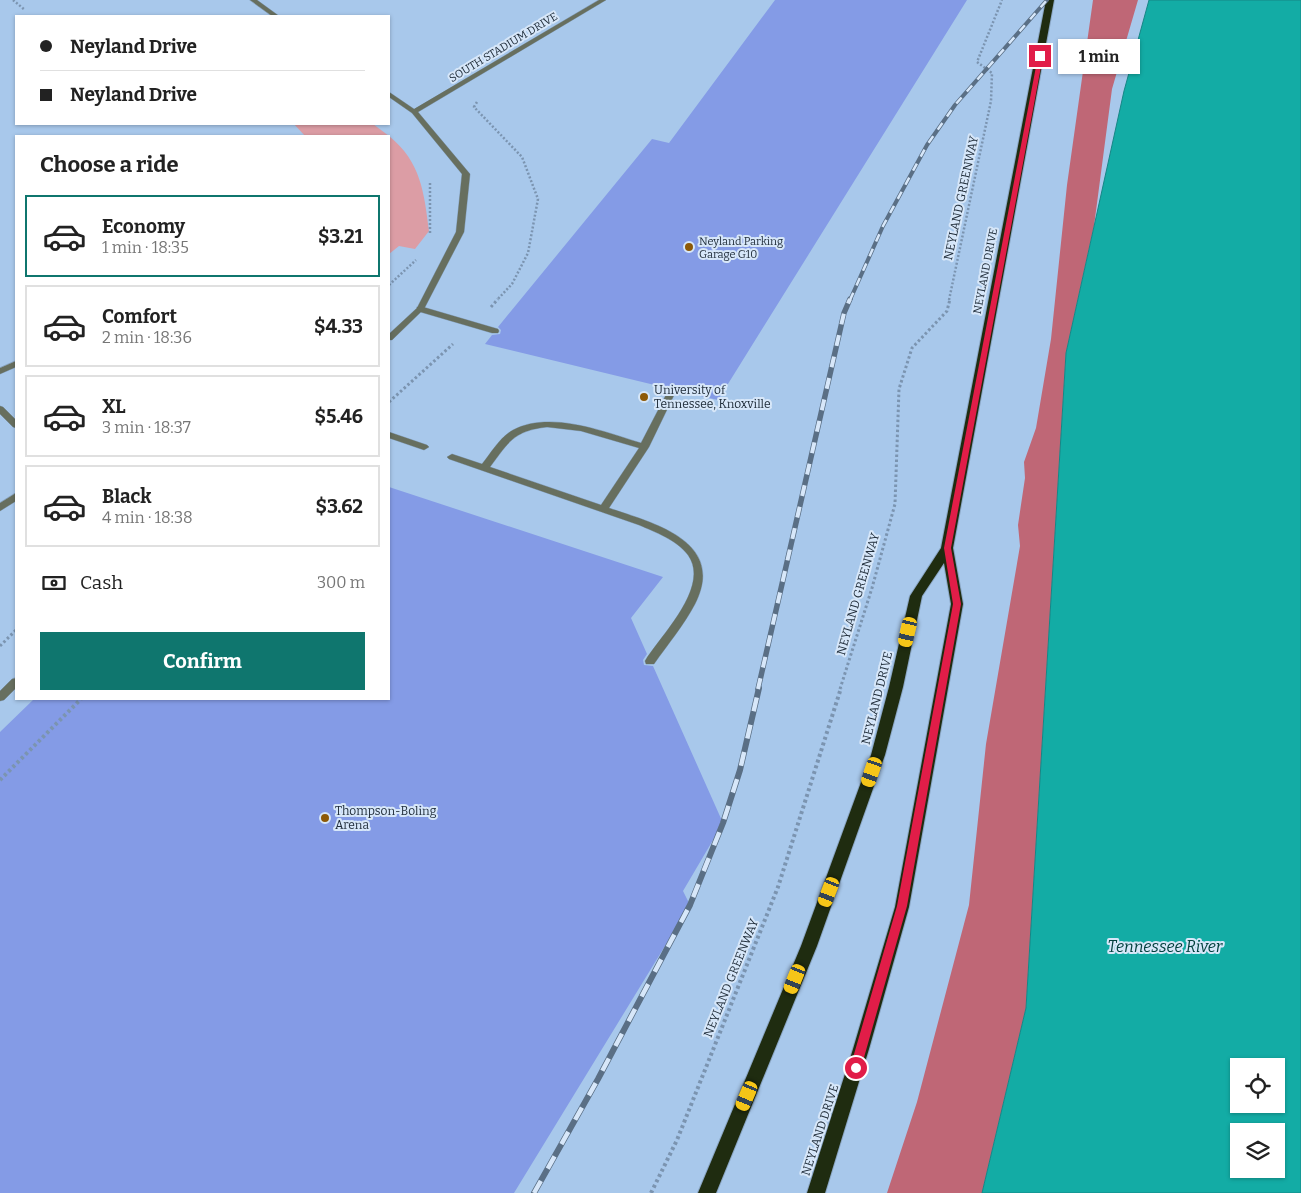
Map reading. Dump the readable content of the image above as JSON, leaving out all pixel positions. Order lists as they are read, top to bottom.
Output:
{
  "streets": {
    "main road": ["NEYLAND DRIVE"],
    "street": ["SOUTH STADIUM DRIVE"],
    "path": ["NEYLAND GREENWAY"]
  },
  "water": ["Tennessee River"],
  "places": ["Neyland Parking Garage G10", "University of Tennessee, Knoxville", "Thompson-Boling Arena"],
  "page": {
    "banner": ["Neyland Drive", "Neyland Drive"],
    "bubble": "1 min",
    "heading": "Choose a ride",
    "list": [
      {
        "name": "Economy",
        "note": "1 min · 18:35",
        "value": "$3.21"
      },
      {
        "name": "Comfort",
        "note": "2 min · 18:36",
        "value": "$4.33"
      },
      {
        "name": "XL",
        "note": "3 min · 18:37",
        "value": "$5.46"
      },
      {
        "name": "Black",
        "note": "4 min · 18:38",
        "value": "$3.62"
      }
    ],
    "pay": ["Cash", "300 m"],
    "buttons": "Confirm"
  }
}
